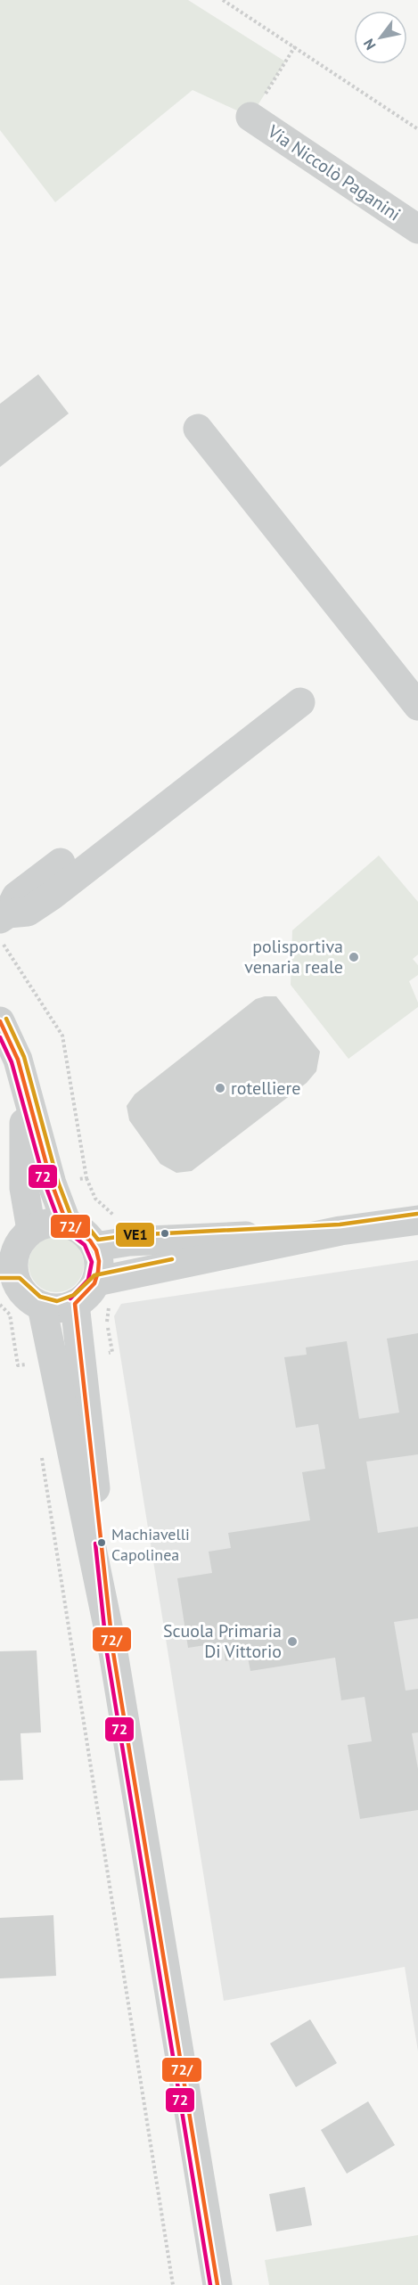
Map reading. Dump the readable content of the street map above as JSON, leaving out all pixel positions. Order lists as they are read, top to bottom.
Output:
{
  "streets": {
    "street": ["Via Niccolò Paganini"]
  },
  "places": [
    "polisportiva venaria reale",
    "rotelliere",
    "Machiavelli Capolinea",
    "Scuola Primaria Di Vittorio"
  ],
  "lines": ["transit line VE1", "transit line 72/", "transit line 72"],
  "north": "bottom left"
}
